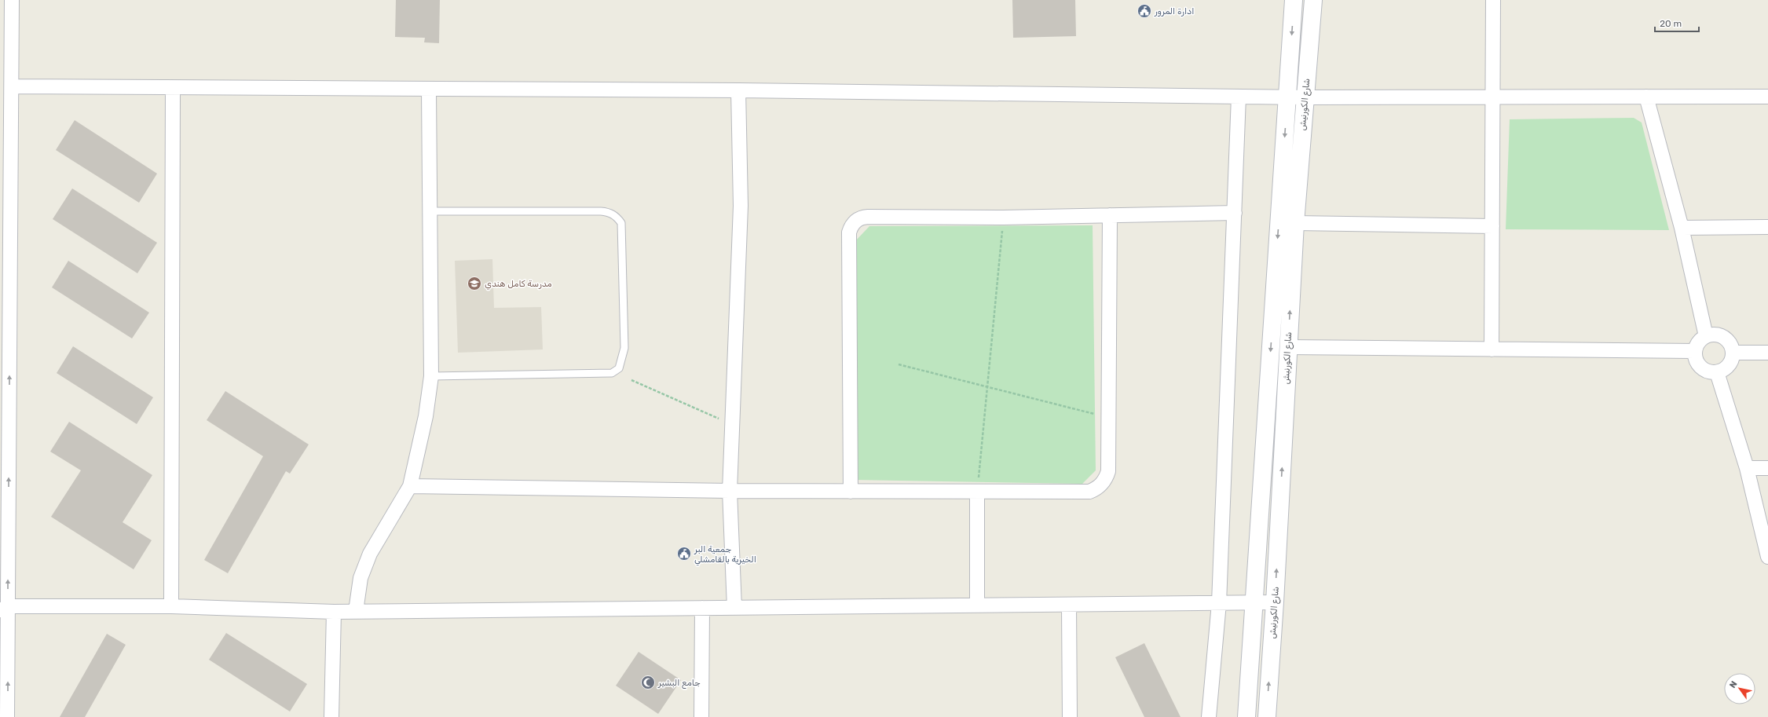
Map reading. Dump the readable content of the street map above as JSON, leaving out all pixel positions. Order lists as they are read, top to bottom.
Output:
{
  "streets": {
    "street": ["شارع الكورنيش"]
  },
  "places": {
    "public building": ["ادارة المرور", "جمعية البر الخيرية بالقامشلي"],
    "school or university": ["مدرسة كامل هندي"],
    "mosque": ["جامع البشير"]
  },
  "scale_bar": "20 m",
  "north": "top left"
}
